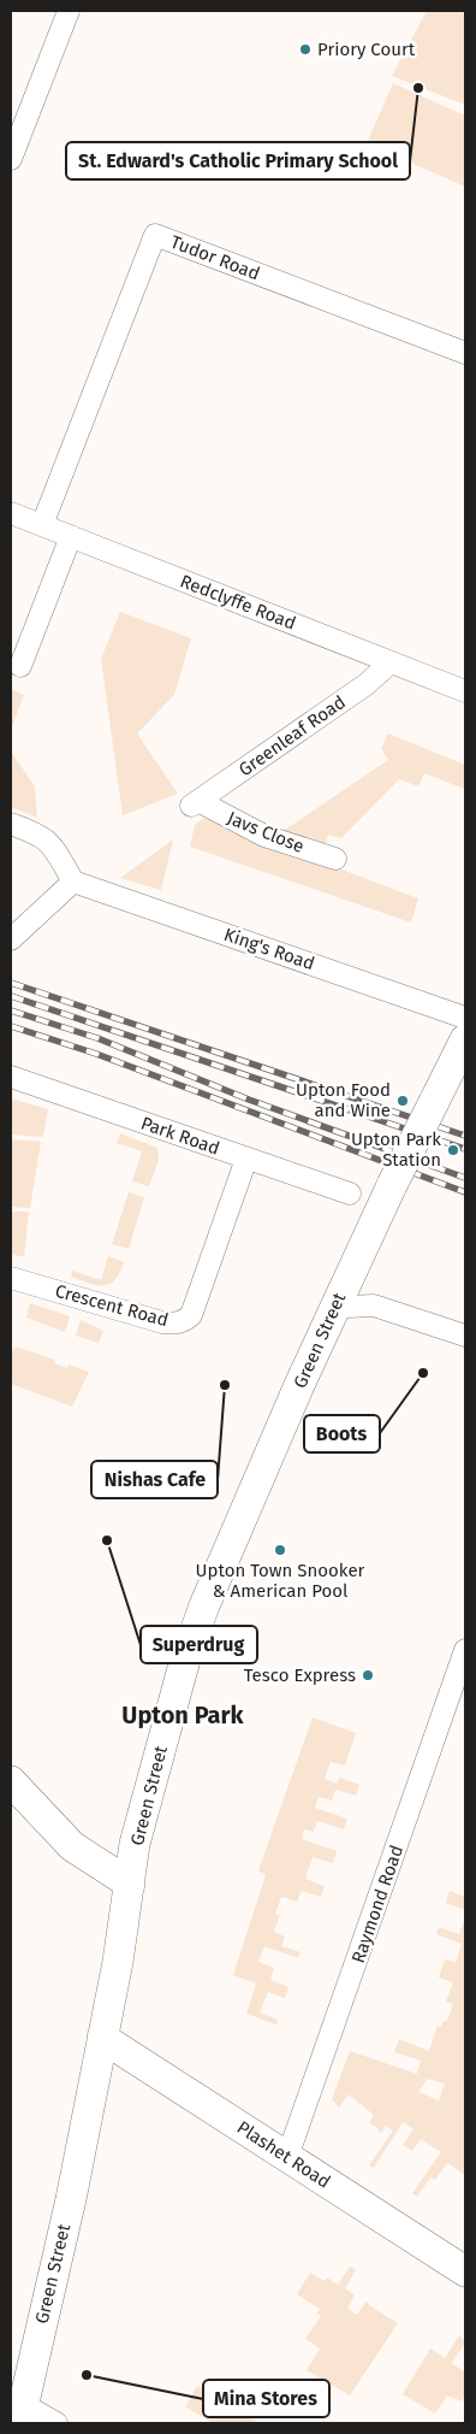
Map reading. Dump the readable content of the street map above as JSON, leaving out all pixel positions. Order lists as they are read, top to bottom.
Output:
{
  "streets": {
    "main road": ["Green Street", "Plashet Road"],
    "street": [
      "Tudor Road",
      "Redclyffe Road",
      "Greenleaf Road",
      "Javs Close",
      "King's Road",
      "Park Road",
      "Crescent Road",
      "Raymond Road"
    ]
  },
  "crossings": [
    ["Tudor Road", "Redclyffe Road"],
    ["Redclyffe Road", "Greenleaf Road"],
    ["Greenleaf Road", "Javs Close"],
    ["Park Road", "Crescent Road"],
    ["Green Street", "Plashet Road"],
    ["Raymond Road", "Plashet Road"]
  ],
  "districts": ["Upton Park"],
  "places": [
    "Priory Court",
    "St. Edward's Catholic Primary School",
    "Upton Food and Wine",
    "Upton Park Station",
    "Boots",
    "Nishas Cafe",
    "Superdrug",
    "Upton Town Snooker & American Pool",
    "Tesco Express",
    "Mina Stores"
  ]
}
